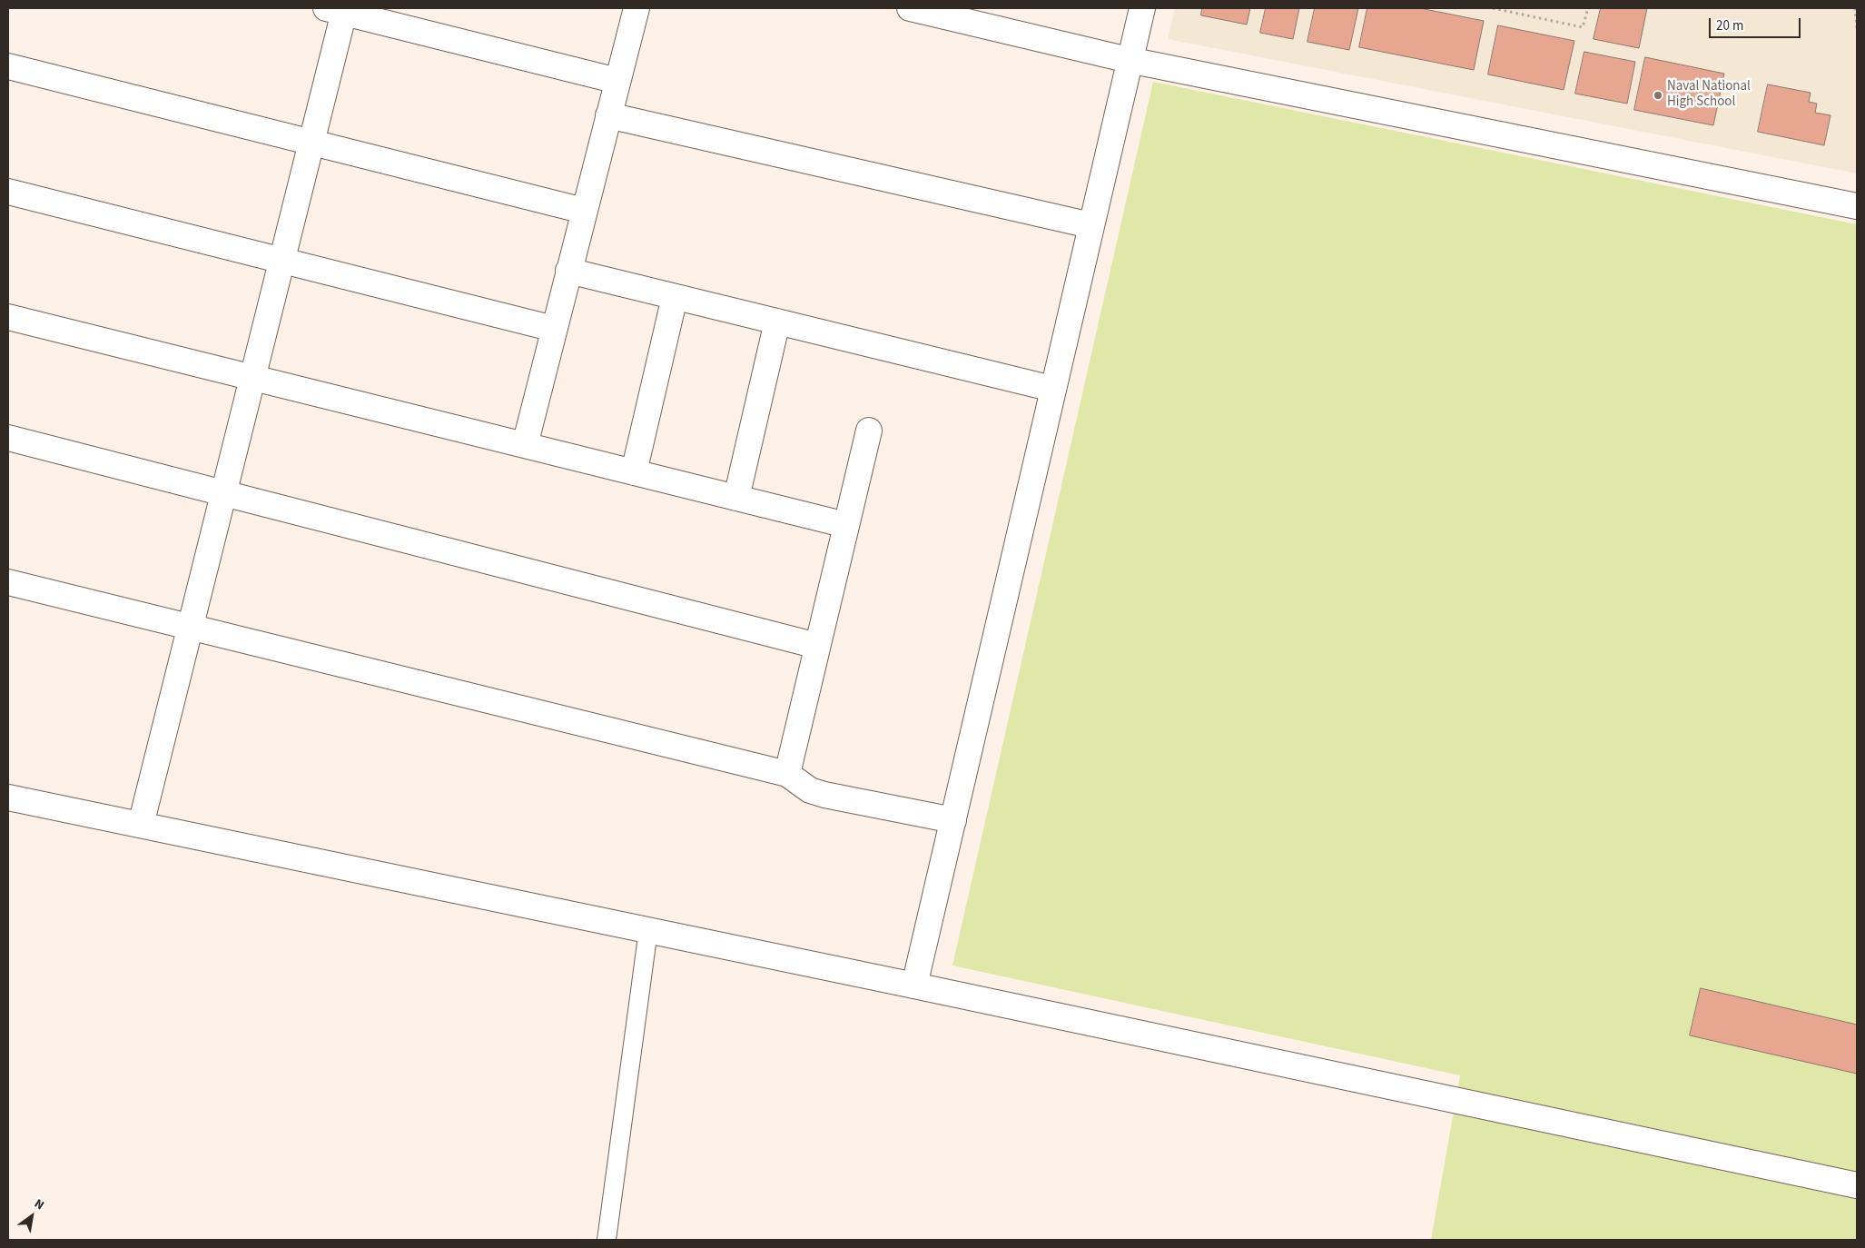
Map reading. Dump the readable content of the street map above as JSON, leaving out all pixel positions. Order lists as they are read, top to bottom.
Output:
{
  "places": ["Naval National High School"],
  "scale_bar": "20 m",
  "north": "top right"
}
